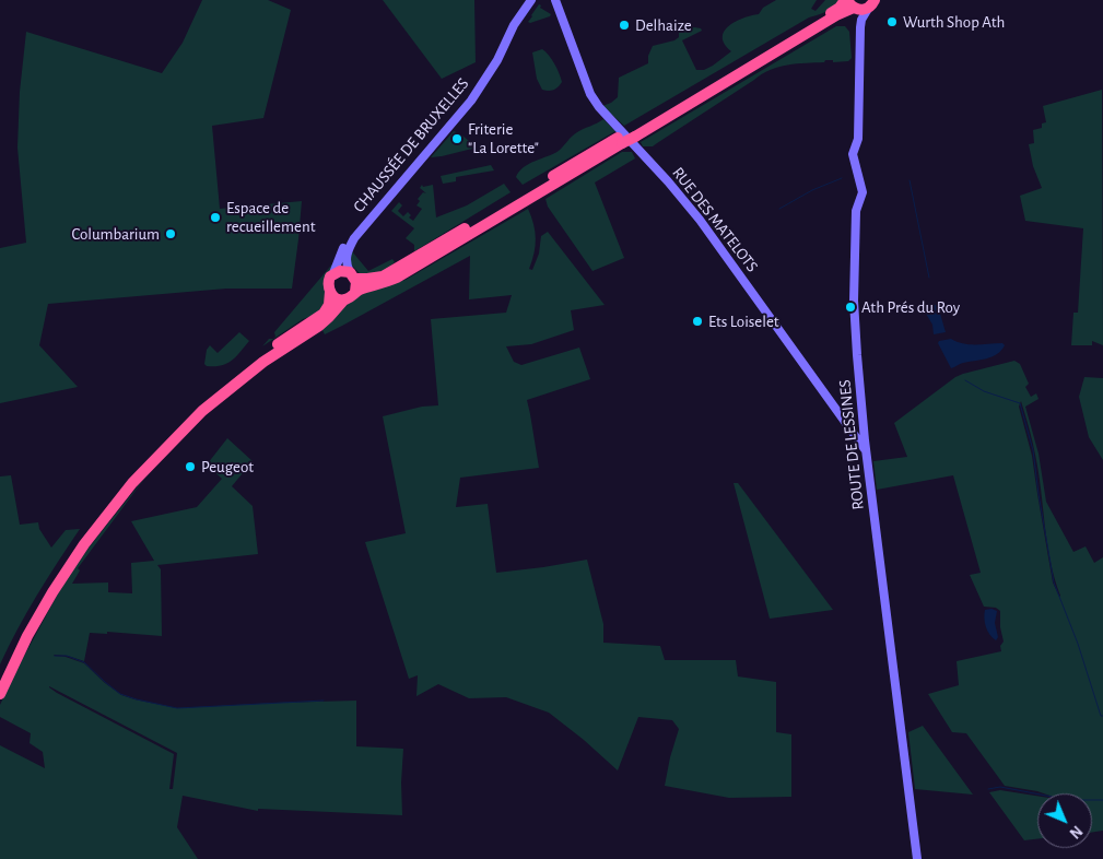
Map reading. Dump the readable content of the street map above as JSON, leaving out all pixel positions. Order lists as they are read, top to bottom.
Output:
{
  "streets": {
    "street": ["CHAUSSÉE DE BRUXELLES", "RUE DES MATELOTS", "ROUTE DE LESSINES"]
  },
  "crossings": [
    ["RUE DES MATELOTS", "ROUTE DE LESSINES"]
  ],
  "places": [
    "Wurth Shop Ath",
    "Delhaize",
    "Friterie \"La Lorette\"",
    "Espace de recueillement",
    "Columbarium",
    "Ath Prés du Roy",
    "Ets Loiselet",
    "Peugeot"
  ],
  "north": "bottom right"
}
